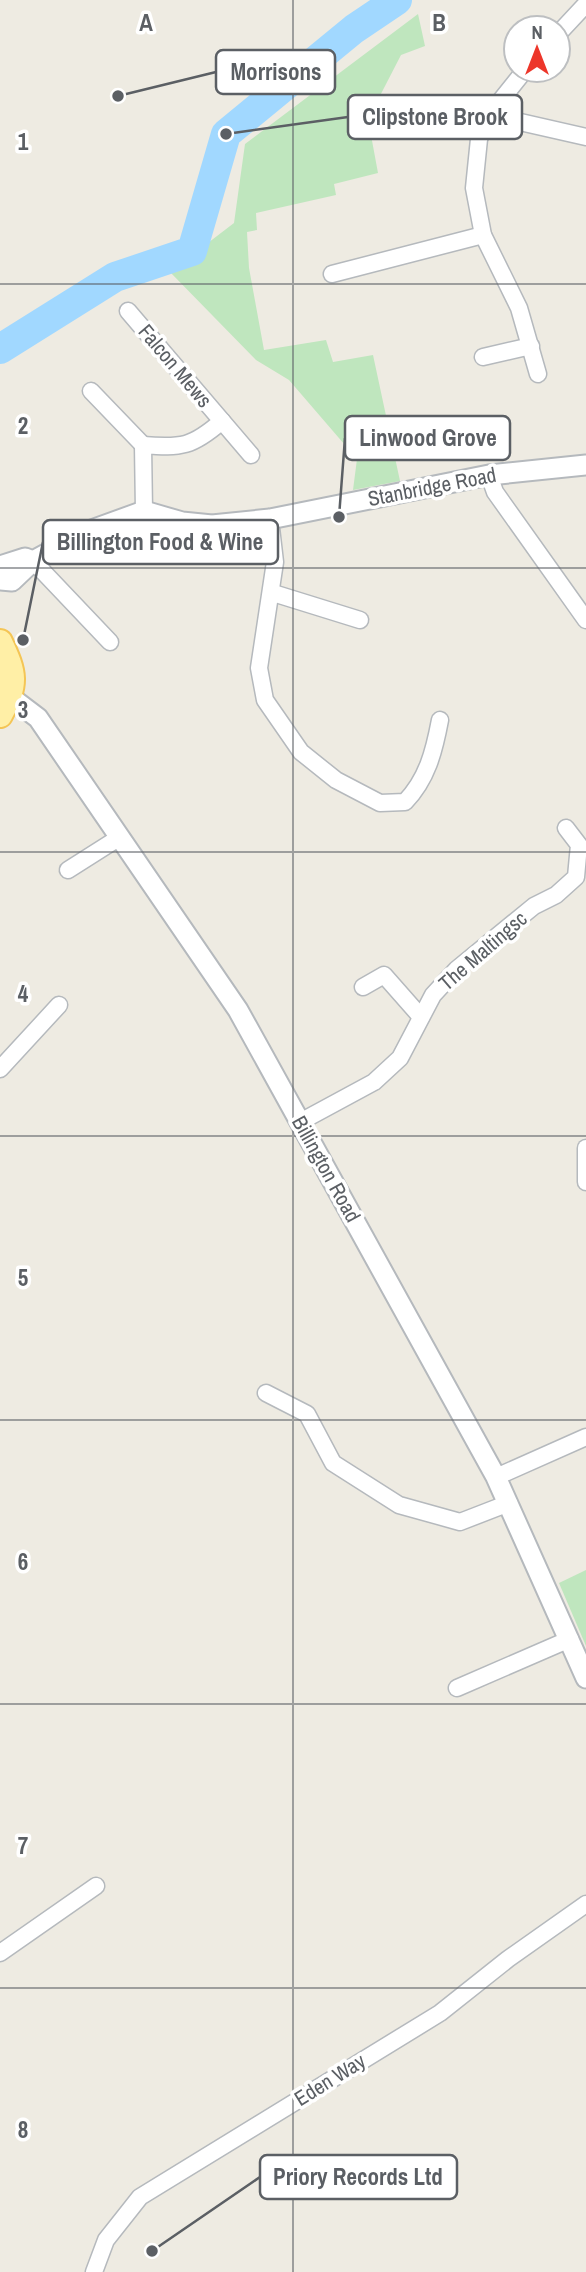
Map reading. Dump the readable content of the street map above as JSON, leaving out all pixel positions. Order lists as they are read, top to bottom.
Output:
{
  "streets": {
    "street": [
      "Falcon Mews",
      "Stanbridge Road",
      "The Maltingsc",
      "Billington Road",
      "Eden Way"
    ]
  },
  "crossings": [
    ["The Maltingsc", "Billington Road"]
  ],
  "places": [
    "Morrisons",
    "Clipstone Brook",
    "Linwood Grove",
    "Billington Food & Wine",
    "Priory Records Ltd"
  ],
  "north": "top",
  "grid": {
    "columns": ["A", "B"],
    "rows": [
      "1",
      "2",
      "3",
      "4",
      "5",
      "6",
      "7",
      "8"
    ]
  }
}
